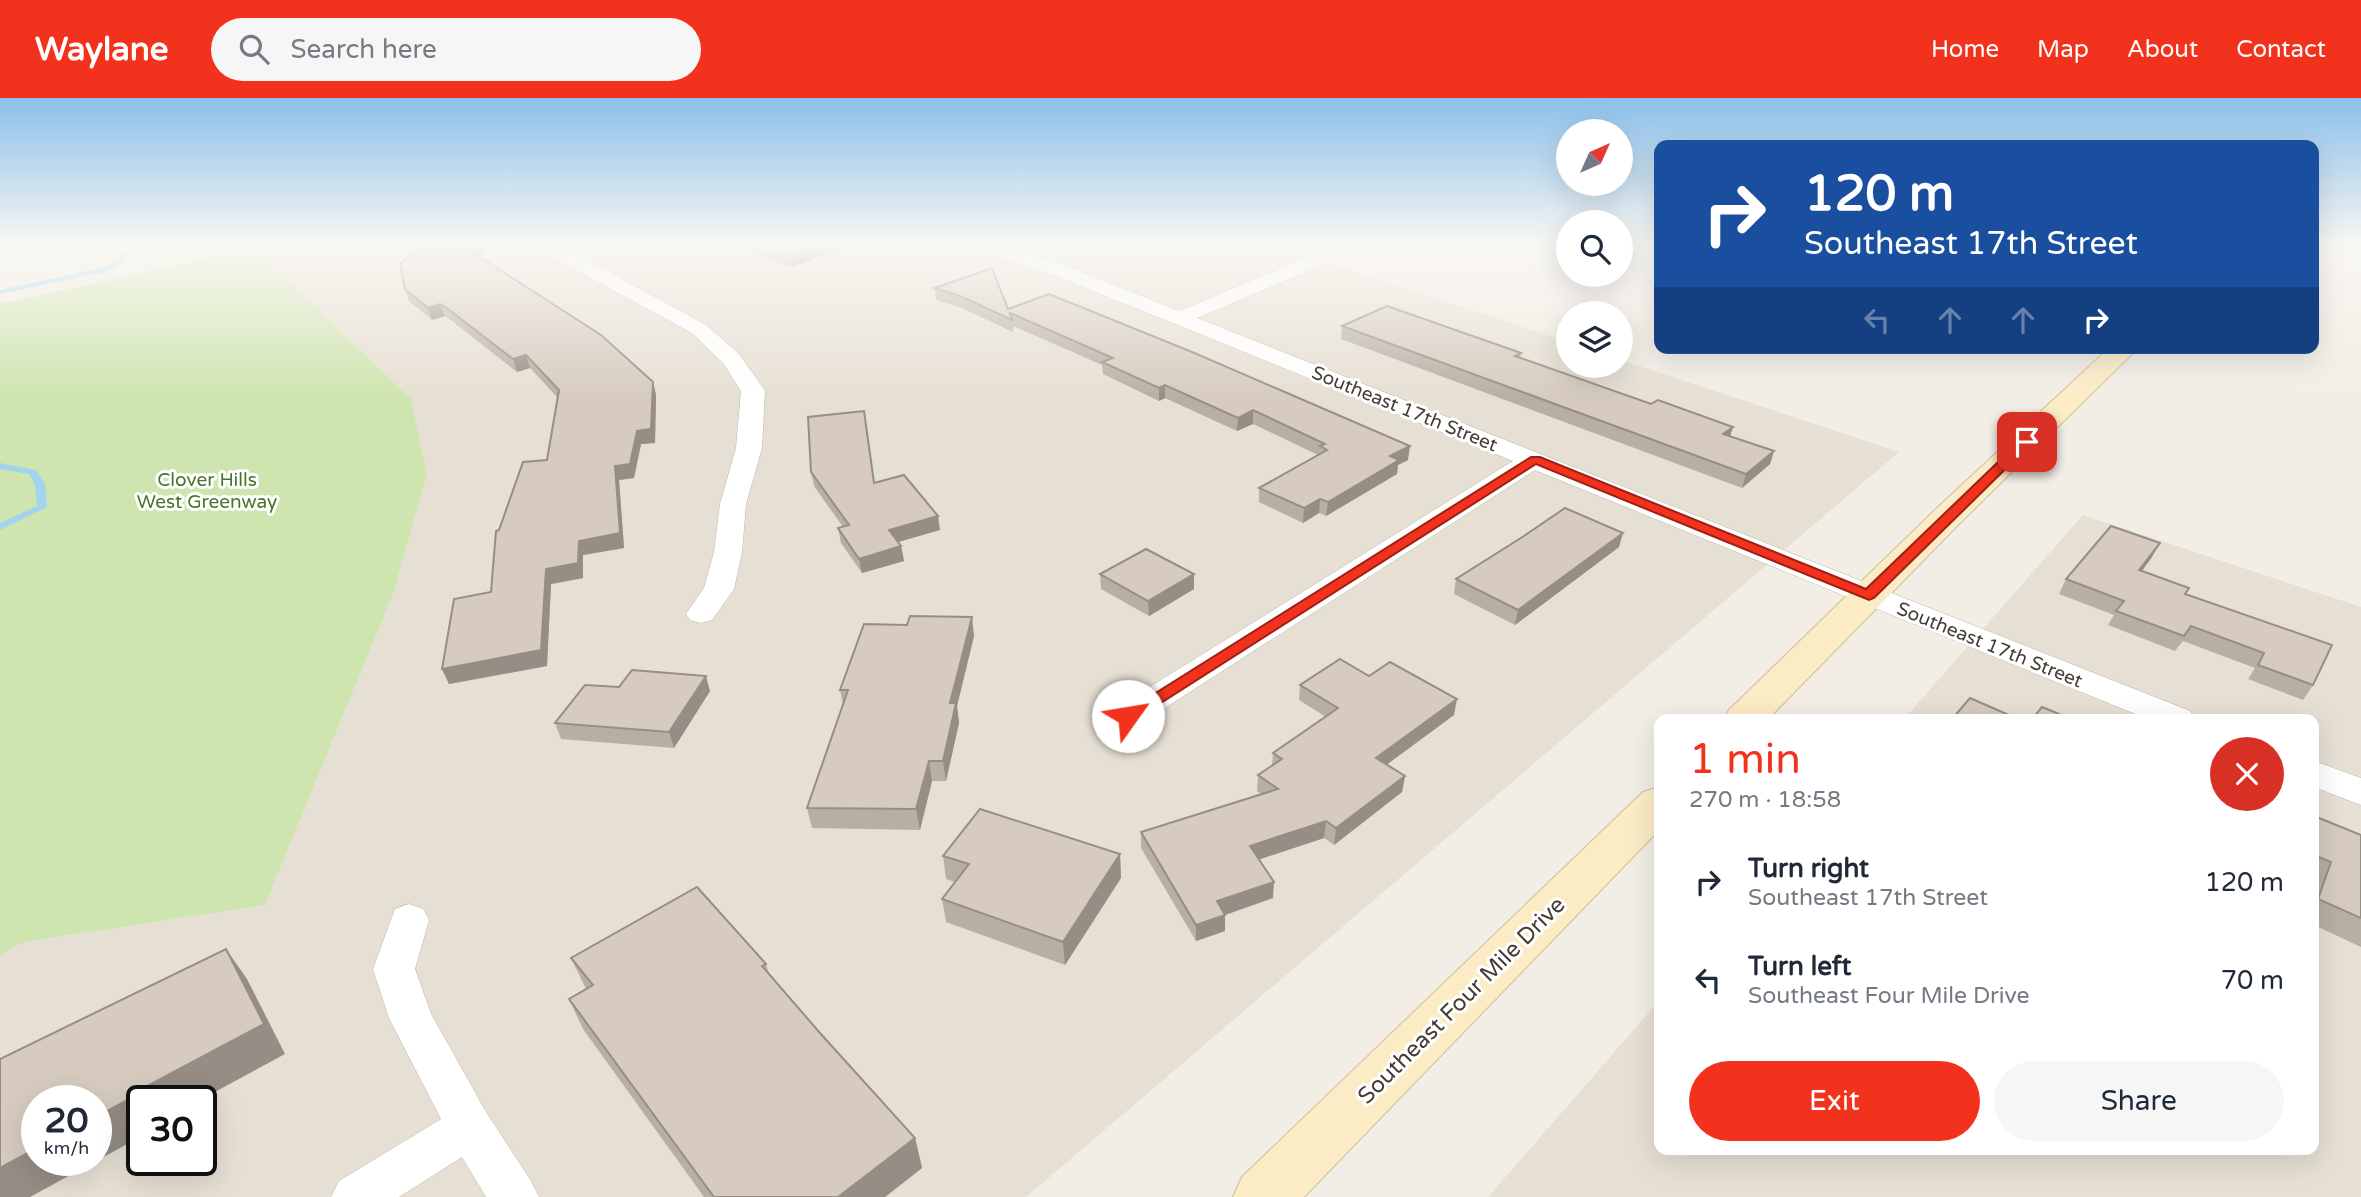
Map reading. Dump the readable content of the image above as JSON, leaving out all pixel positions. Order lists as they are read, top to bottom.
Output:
{
  "streets": {
    "main road": ["Southeast Four Mile Drive"],
    "street": ["Southeast 17th Street"]
  },
  "parks": ["Clover Hills West Greenway"],
  "north": "top right",
  "page": {
    "header": "Waylane",
    "search": "Search here",
    "nav": [
      "Home",
      "Map",
      "About",
      "Contact"
    ],
    "turn": ["120 m", "Southeast 17th Street"],
    "heading": ["1 min", "270 m · 18:58"],
    "list": [
      {
        "name": "Turn right",
        "note": "Southeast 17th Street",
        "value": "120 m"
      },
      {
        "name": "Turn left",
        "note": "Southeast Four Mile Drive",
        "value": "70 m"
      }
    ],
    "buttons": ["Exit", "Share"],
    "speed": "20 km/h",
    "limit": "30"
  }
}
